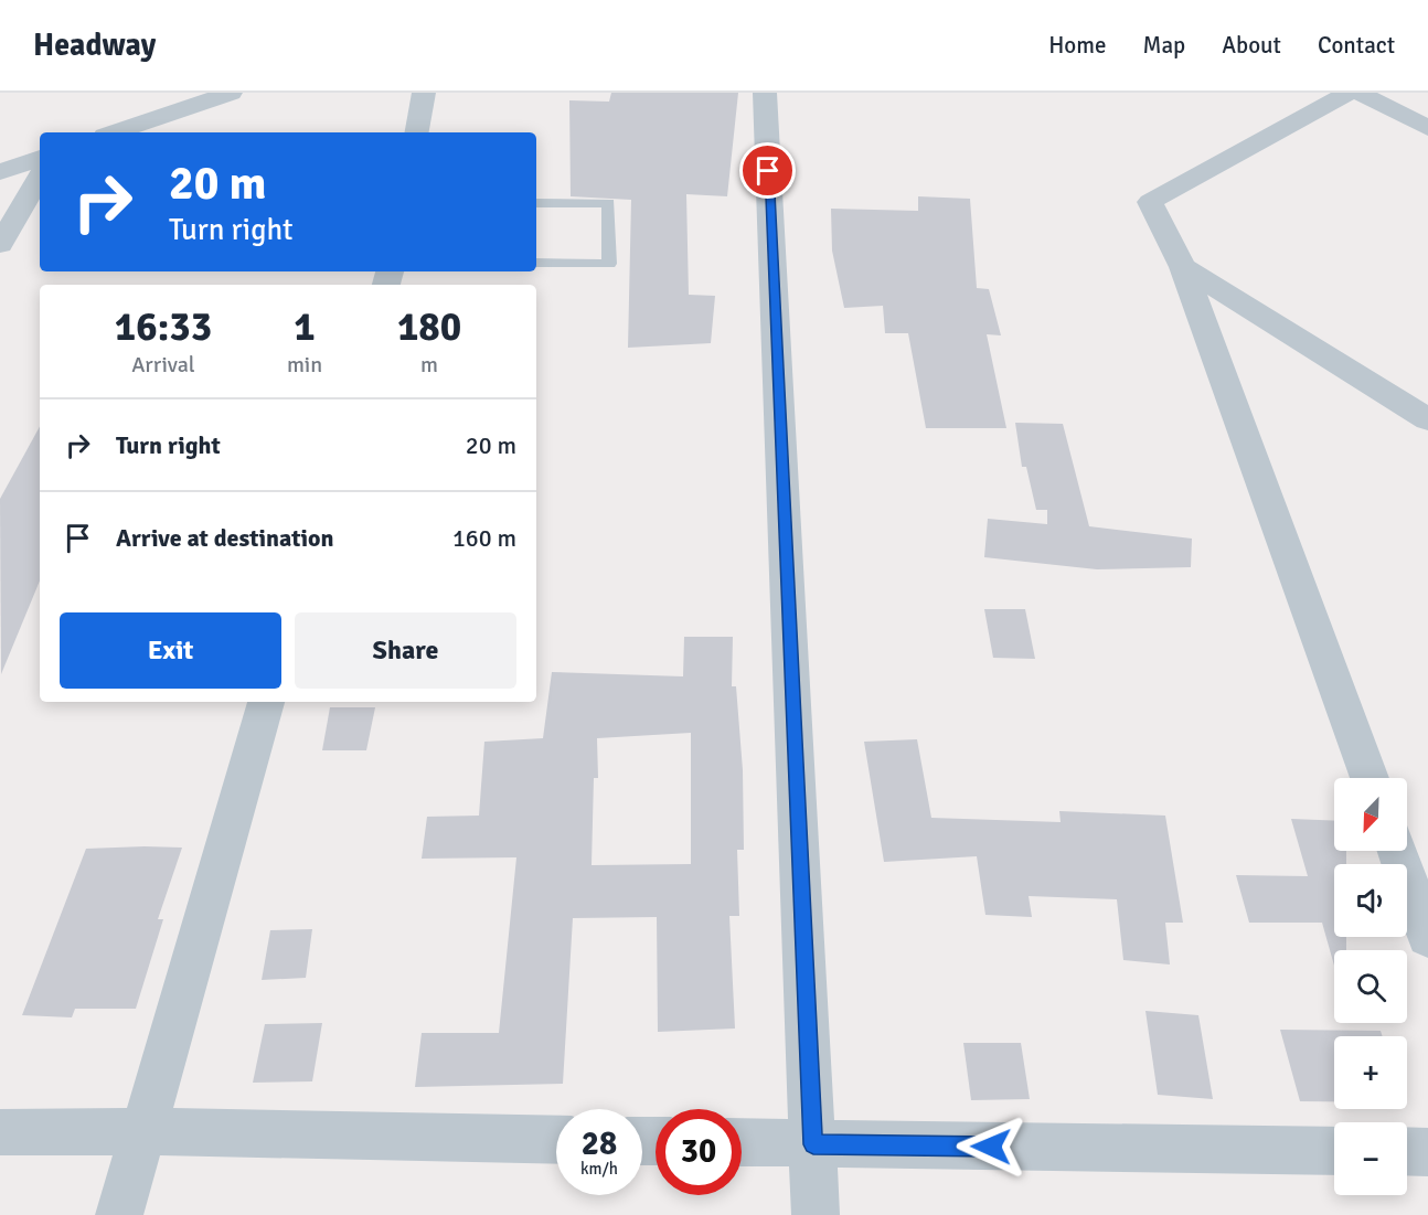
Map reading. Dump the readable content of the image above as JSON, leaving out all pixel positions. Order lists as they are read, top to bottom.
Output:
{
  "north": "bottom left",
  "page": {
    "header": "Headway",
    "nav": [
      "Home",
      "Map",
      "About",
      "Contact"
    ],
    "turn": ["20 m", "Turn right"],
    "eta": [
      "16:33",
      "Arrival",
      "1",
      "min",
      "180",
      "m"
    ],
    "list": [
      {
        "name": "Turn right",
        "value": "20 m"
      },
      {
        "name": "Arrive at destination",
        "value": "160 m"
      }
    ],
    "buttons": ["Exit", "Share"],
    "map_buttons": ["+", "−"],
    "speed": "28 km/h",
    "limit": "30"
  }
}
